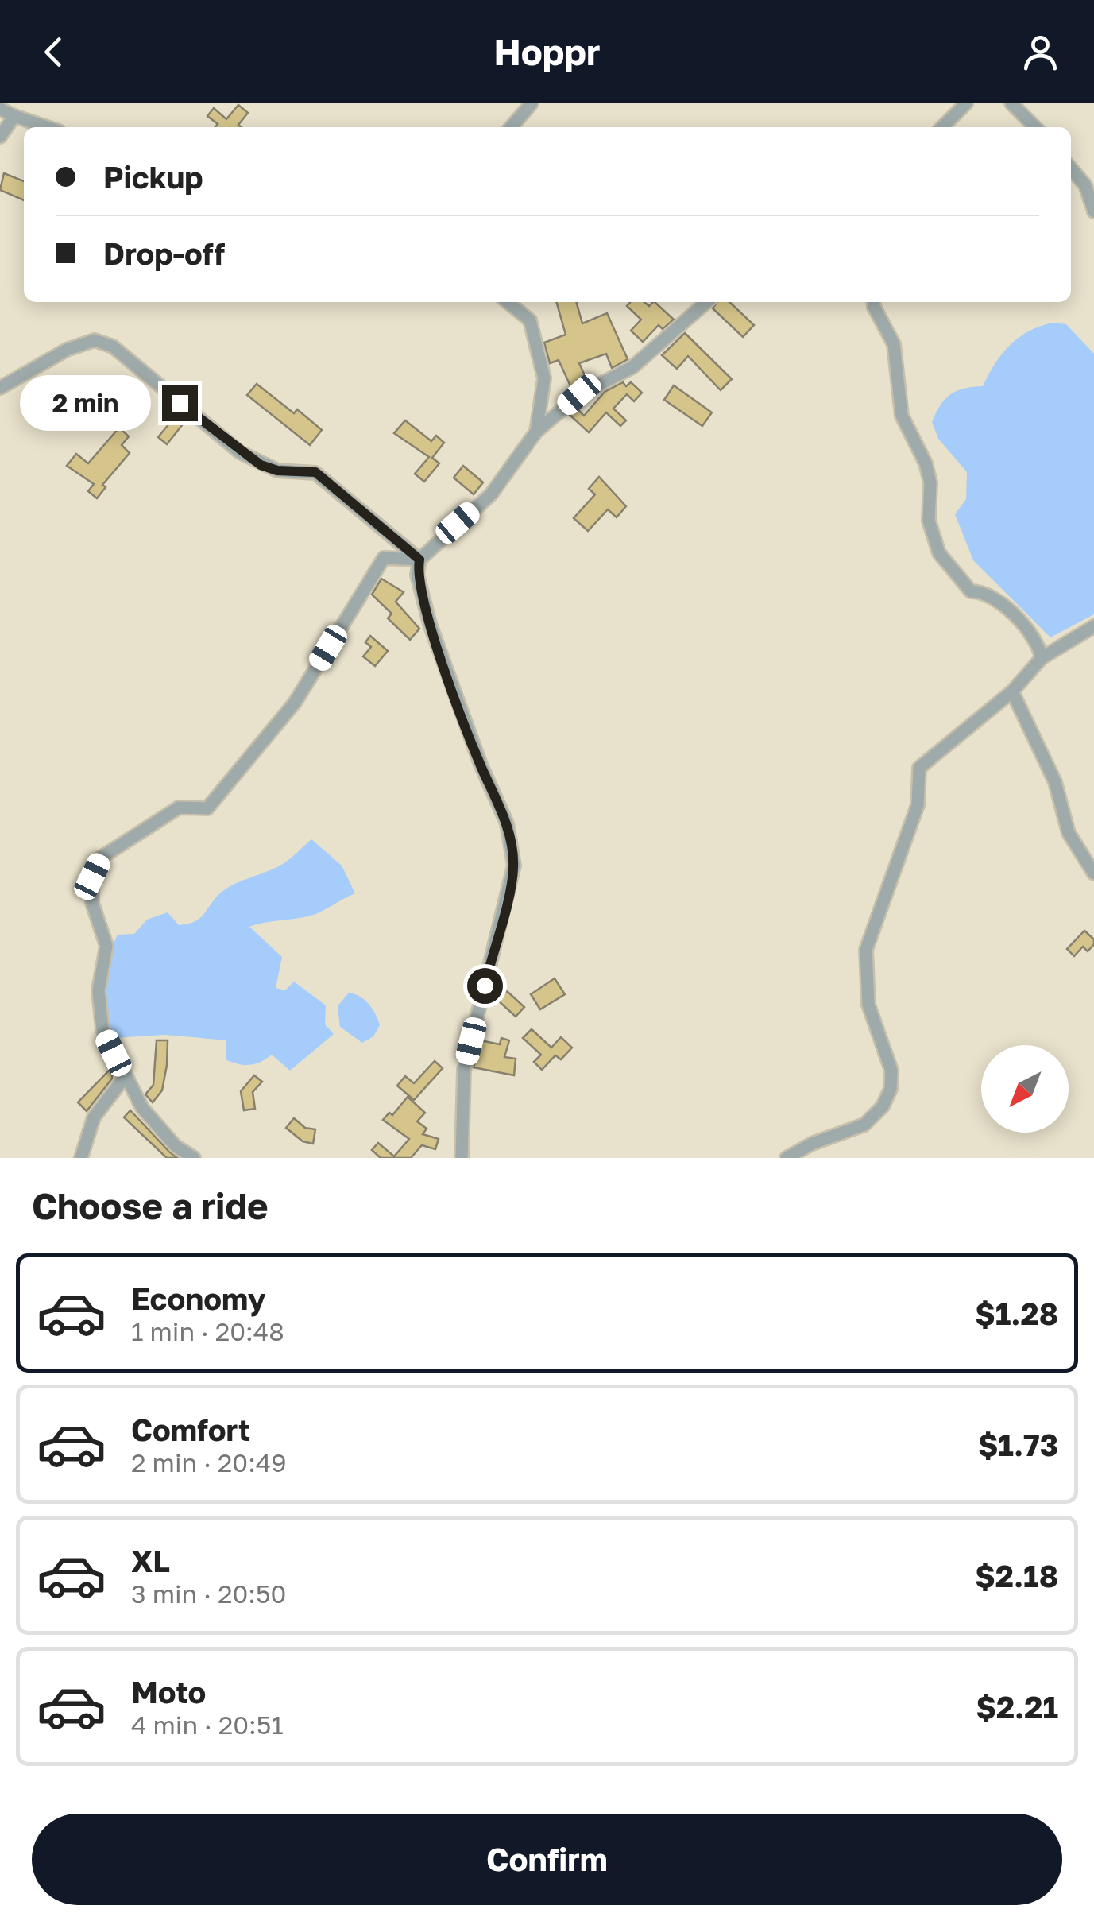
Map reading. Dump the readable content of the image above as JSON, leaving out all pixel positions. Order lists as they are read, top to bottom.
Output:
{
  "north": "bottom left",
  "page": {
    "header": "Hoppr",
    "banner": ["Pickup", "Drop-off"],
    "bubble": "2 min",
    "heading": "Choose a ride",
    "list": [
      {
        "name": "Economy",
        "note": "1 min · 20:48",
        "value": "$1.28"
      },
      {
        "name": "Comfort",
        "note": "2 min · 20:49",
        "value": "$1.73"
      },
      {
        "name": "XL",
        "note": "3 min · 20:50",
        "value": "$2.18"
      },
      {
        "name": "Moto",
        "note": "4 min · 20:51",
        "value": "$2.21"
      }
    ],
    "buttons": "Confirm"
  }
}
